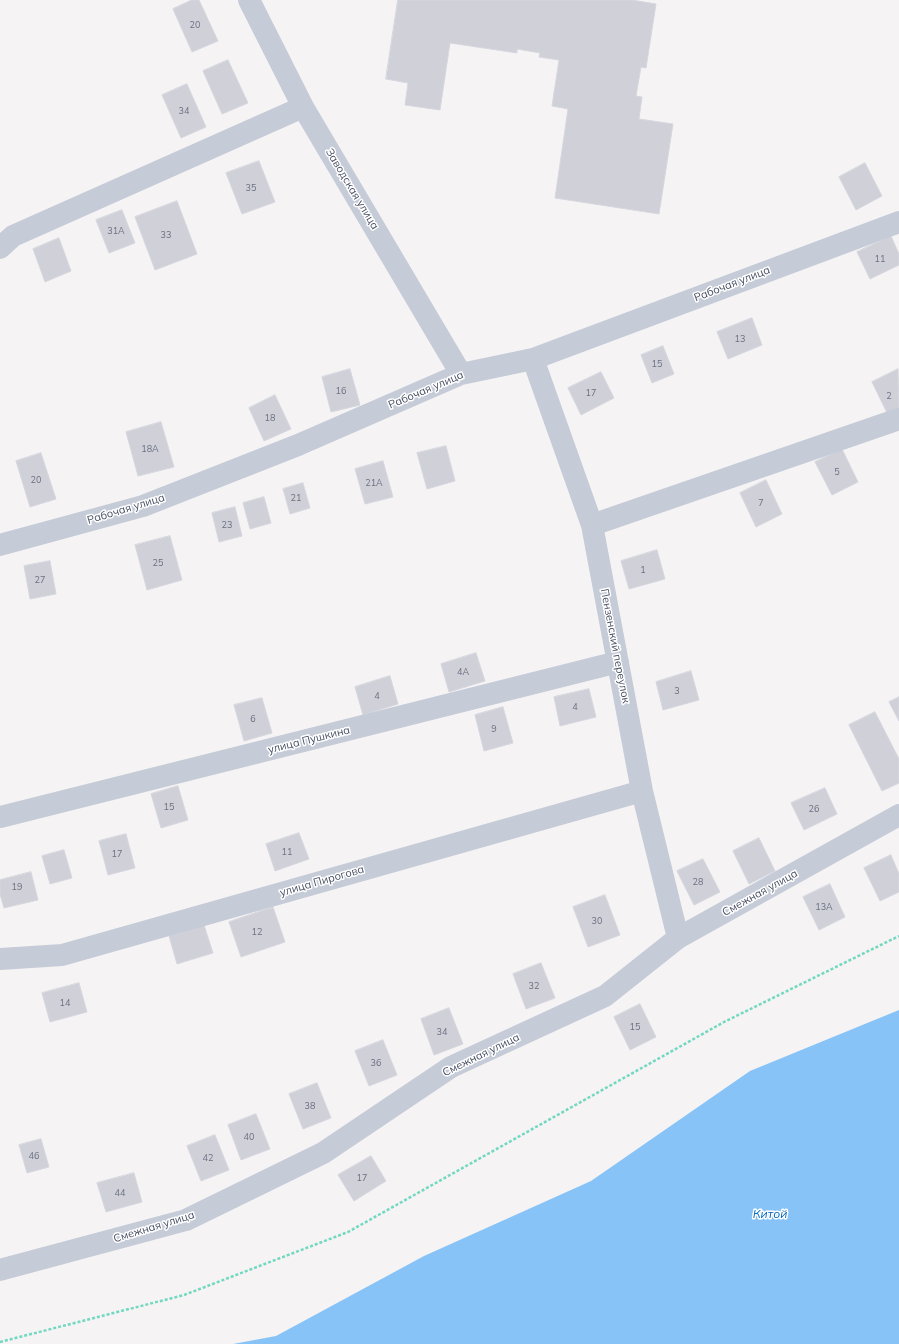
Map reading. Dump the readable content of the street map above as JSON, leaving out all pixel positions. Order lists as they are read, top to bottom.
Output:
{
  "streets": {
    "street": [
      "Заводская улица",
      "Рабочая улица",
      "Пензенский переулок",
      "улица Пушкина",
      "улица Пирогова",
      "Смежная улица"
    ]
  },
  "crossings": [
    ["Заводская улица", "Рабочая улица"],
    ["Рабочая улица", "Пензенский переулок"],
    ["Пензенский переулок", "улица Пушкина"],
    ["Пензенский переулок", "улица Пирогова"],
    ["Пензенский переулок", "Смежная улица"]
  ],
  "water": ["Китой"],
  "house_numbers": [
    "20",
    "34",
    "35",
    "31А",
    "33",
    "11",
    "13",
    "15",
    "16",
    "17",
    "2",
    "18",
    "18А",
    "5",
    "20",
    "21А",
    "21",
    "7",
    "23",
    "25",
    "1",
    "27",
    "4А",
    "3",
    "4",
    "4",
    "6",
    "9",
    "15",
    "26",
    "11",
    "17",
    "28",
    "19",
    "13А",
    "30",
    "12",
    "32",
    "14",
    "15",
    "34",
    "36",
    "38",
    "40",
    "46",
    "42",
    "17",
    "44"
  ]
}
